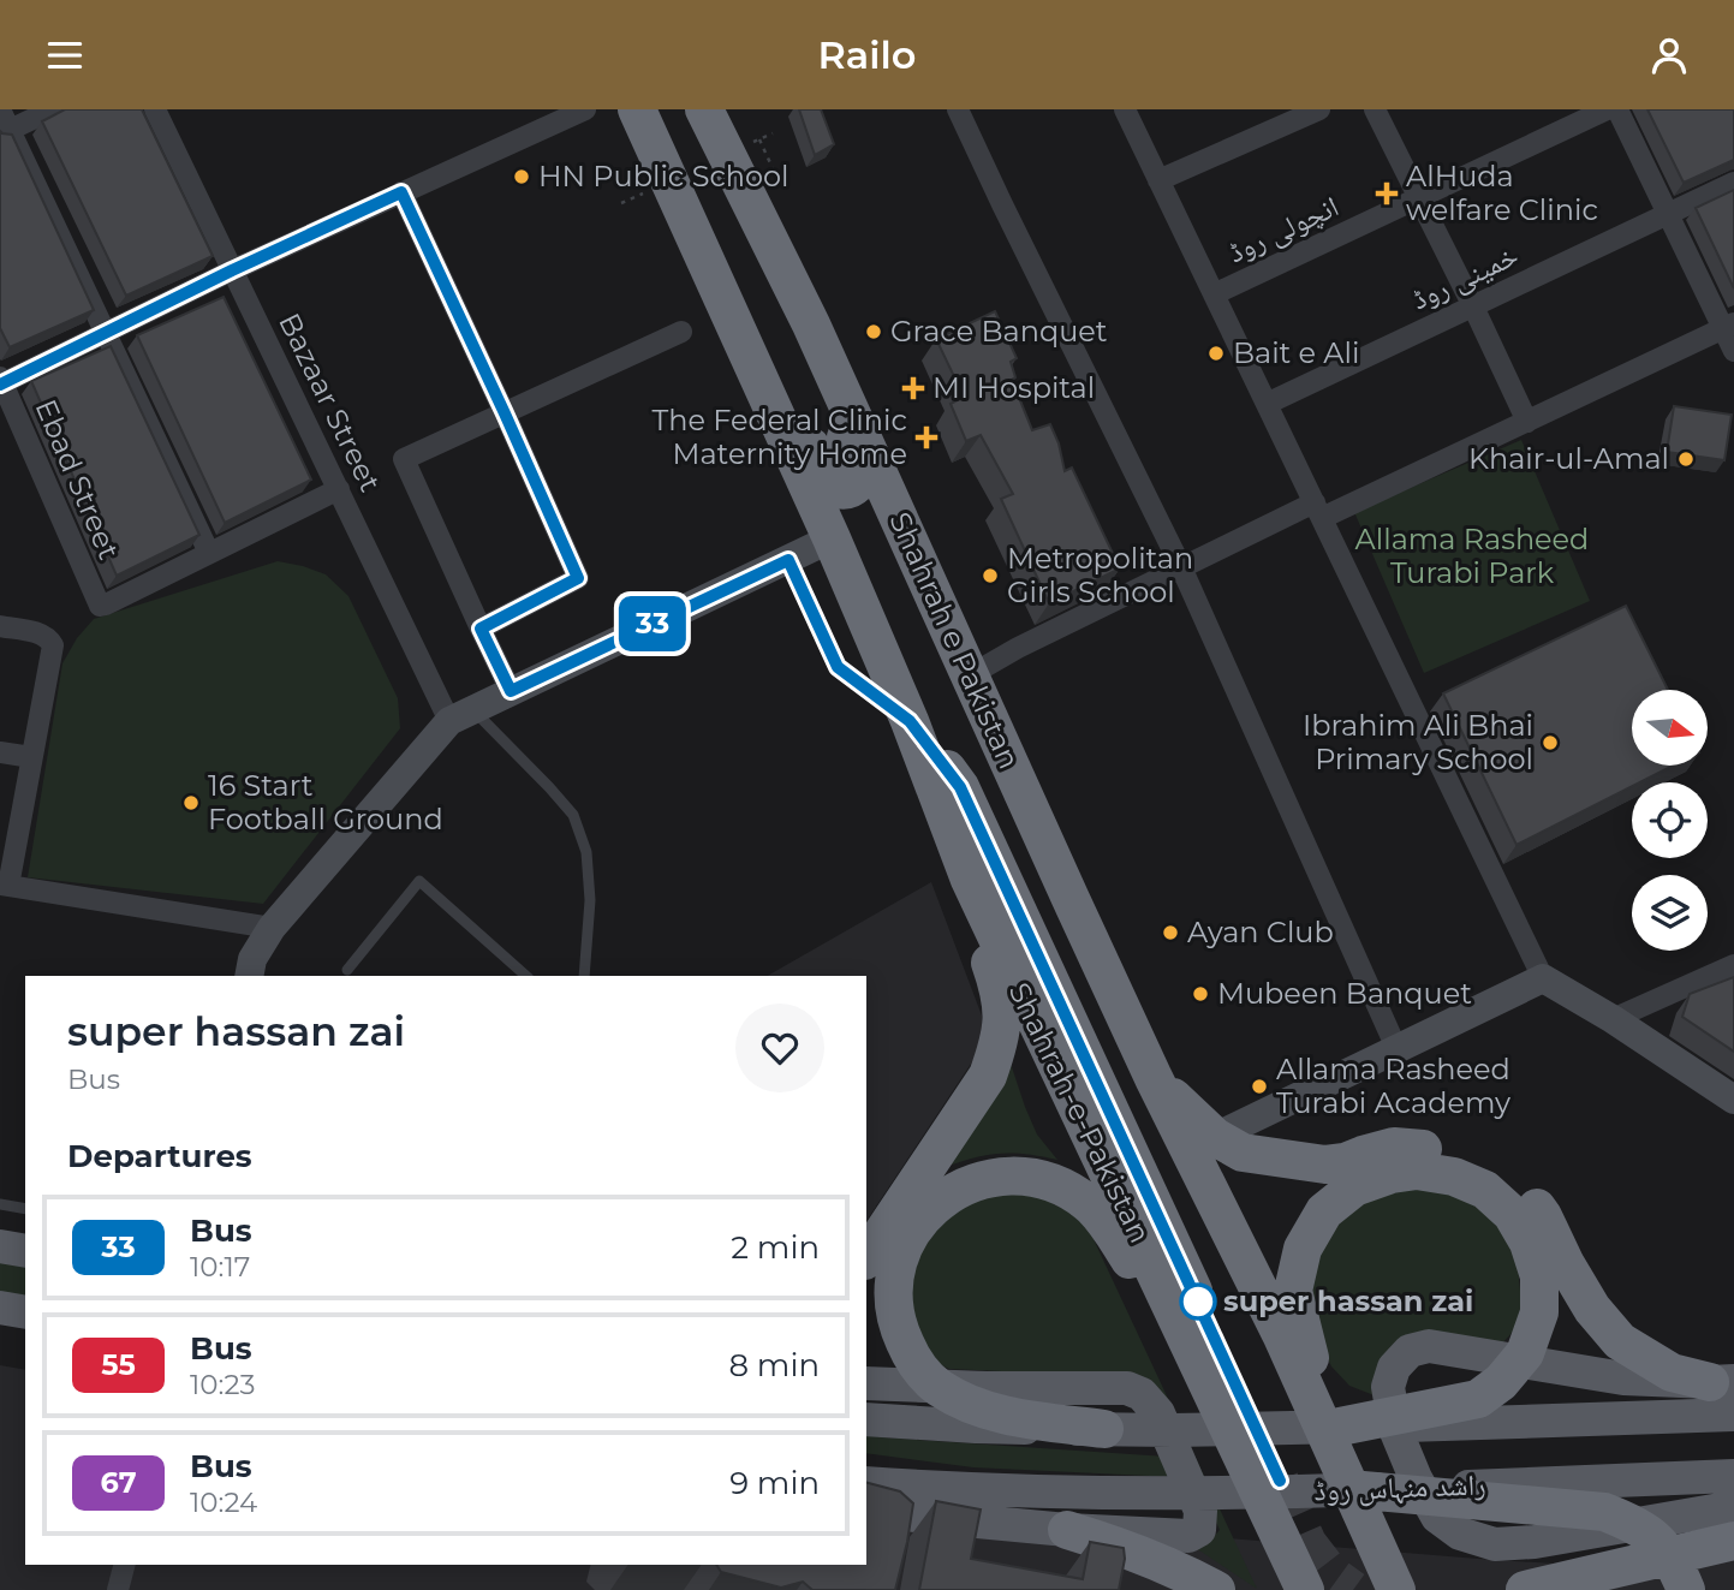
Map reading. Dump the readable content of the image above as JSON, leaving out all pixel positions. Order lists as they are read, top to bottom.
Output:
{
  "streets": {
    "highway": ["Shahrah e Pakistan", "Shahrah-e-Pakistan"],
    "main road": ["راشد منہاس روڈ"],
    "street": [
      "انچولی روڈ",
      "خمینی روڈ",
      "Bazaar Street",
      "Ebad Street"
    ]
  },
  "parks": ["Allama Rasheed Turabi Park"],
  "places": {
    "other": [
      "HN Public School",
      "Grace Banquet",
      "Bait e Ali",
      "Khair-ul-Amal",
      "Metropolitan Girls School",
      "Ibrahim Ali Bhai Primary School",
      "16 Start Football Ground",
      "Ayan Club",
      "Mubeen Banquet",
      "Allama Rasheed Turabi Academy",
      "super hassan zai"
    ],
    "health": ["AlHuda welfare Clinic", "MI Hospital", "The Federal Clinic Maternity Home"]
  },
  "lines": ["bus line 33"],
  "north": "right",
  "page": {
    "header": "Railo",
    "on_map": "33",
    "heading": [
      ["super hassan zai", "Bus"],
      "Departures"
    ],
    "list": [
      {
        "mark": "33",
        "name": "Bus",
        "note": "10:17",
        "value": "2 min"
      },
      {
        "mark": "55",
        "name": "Bus",
        "note": "10:23",
        "value": "8 min"
      },
      {
        "mark": "67",
        "name": "Bus",
        "note": "10:24",
        "value": "9 min"
      }
    ]
  }
}
